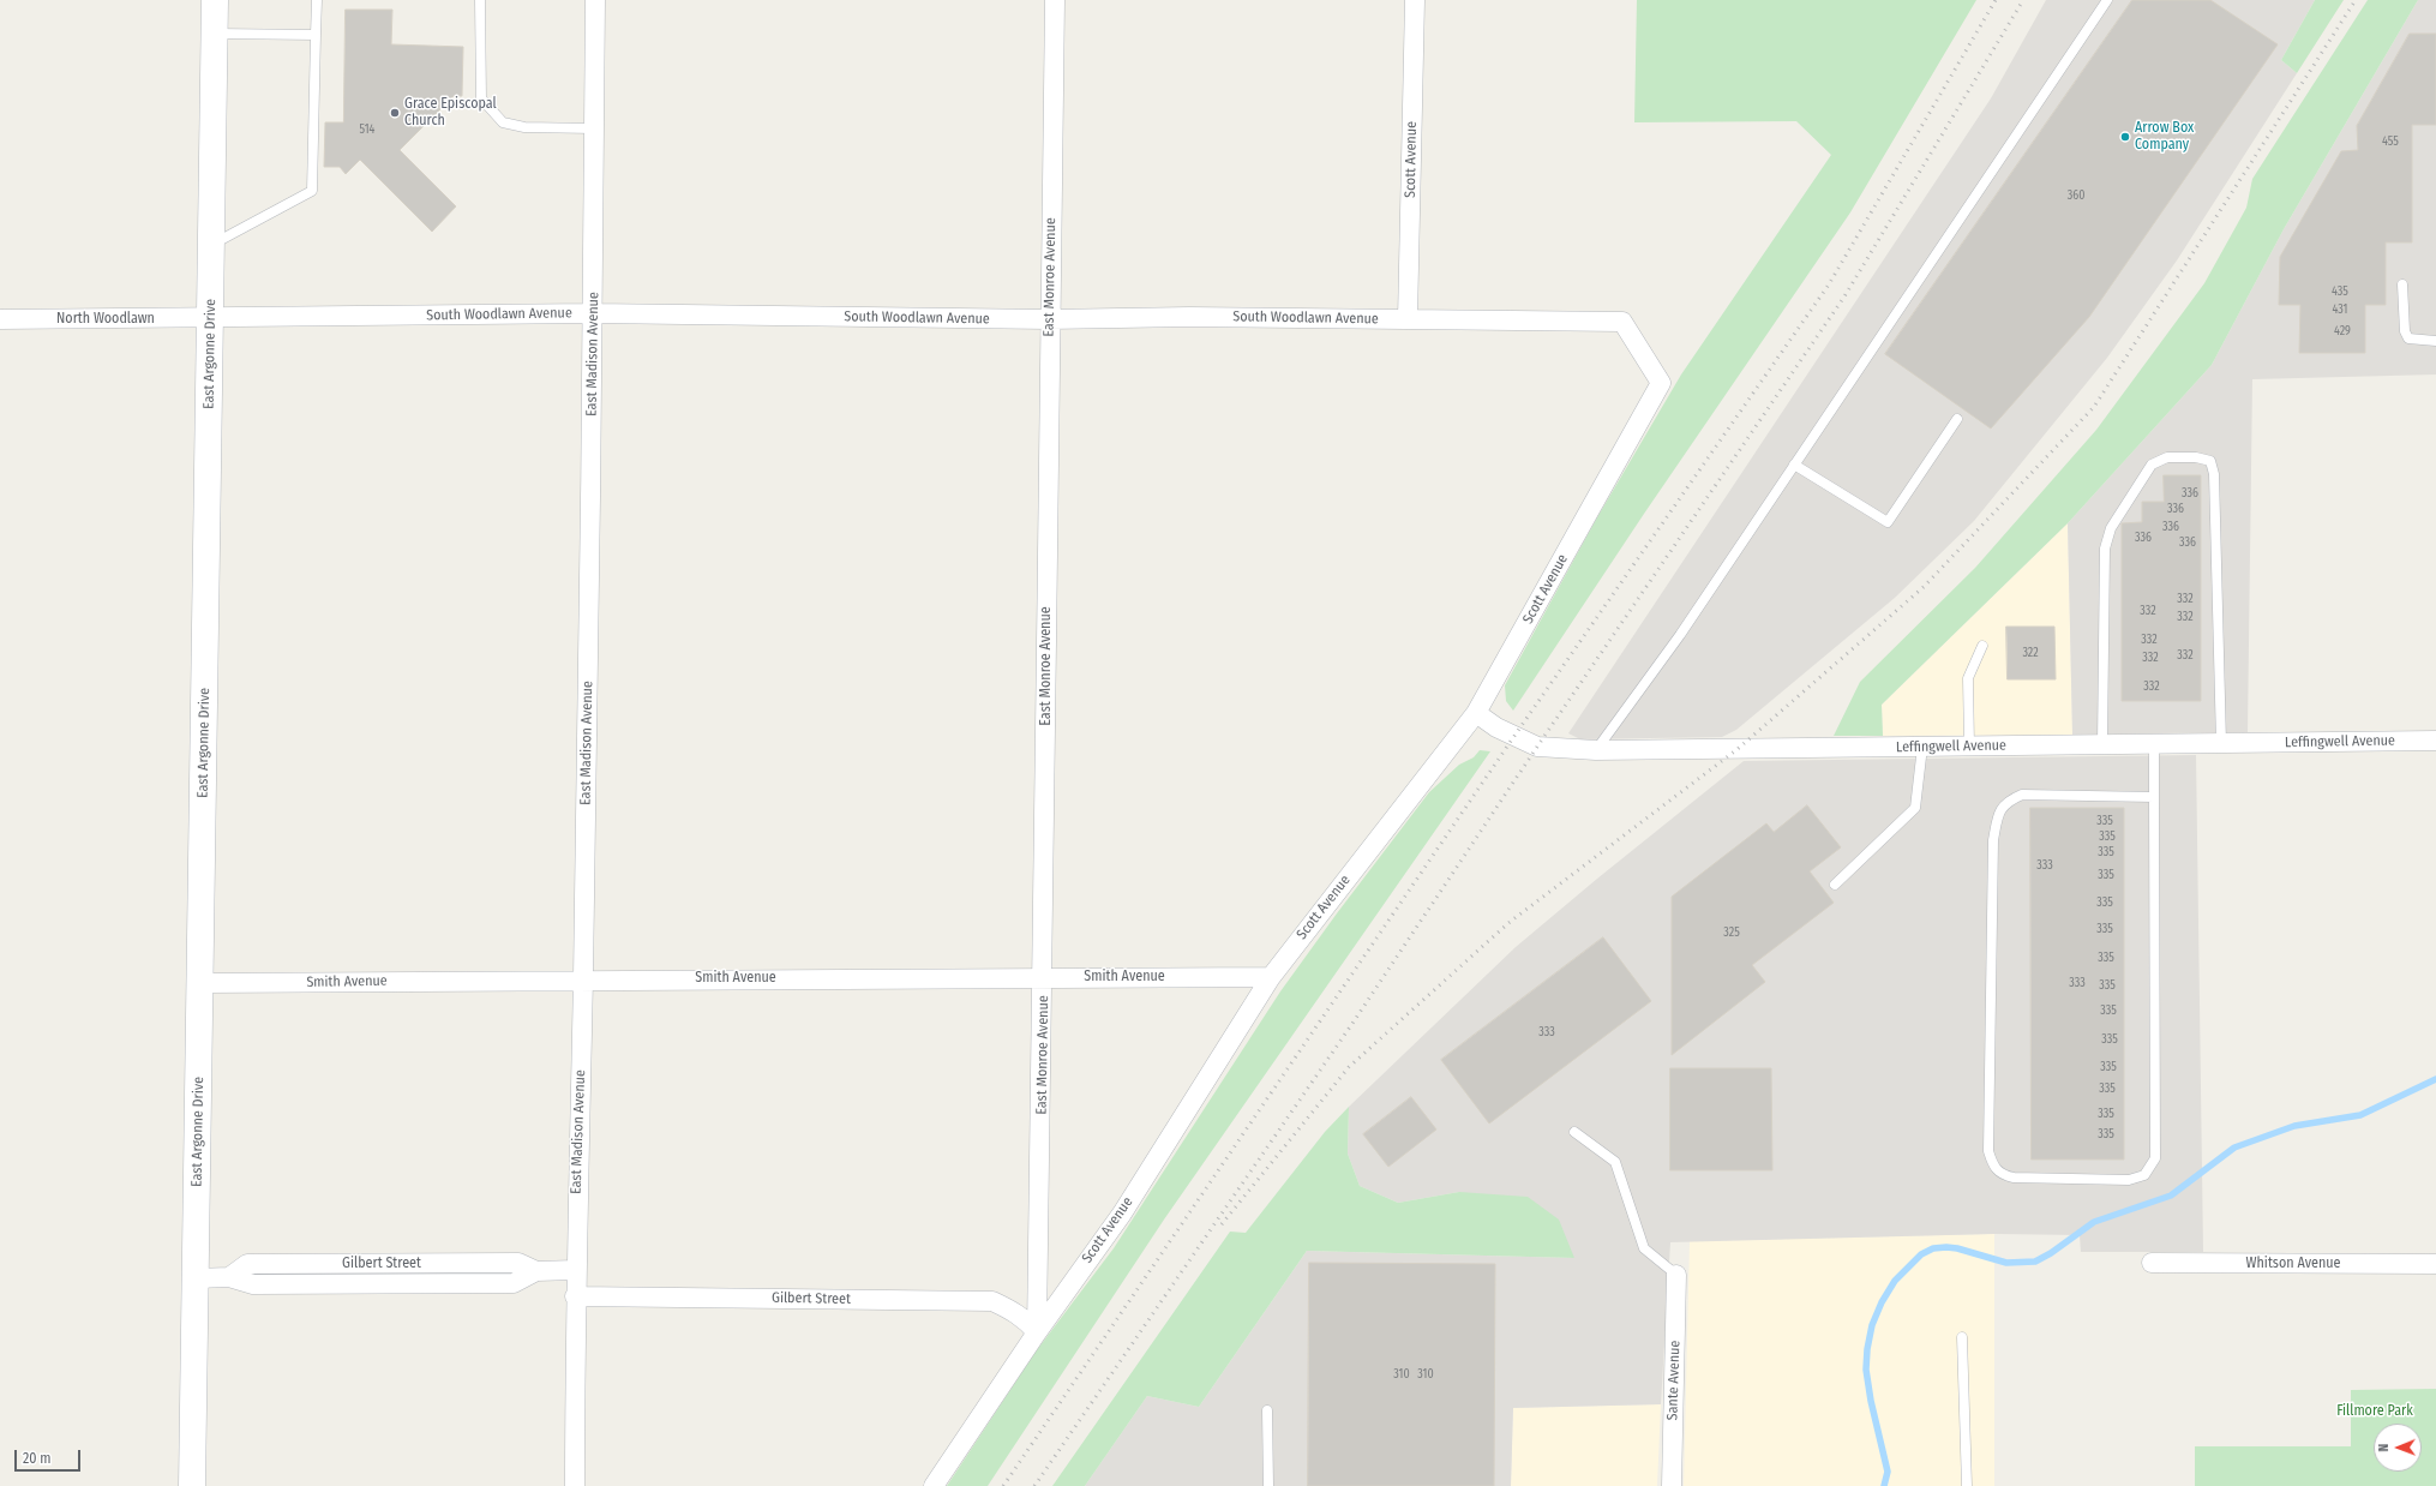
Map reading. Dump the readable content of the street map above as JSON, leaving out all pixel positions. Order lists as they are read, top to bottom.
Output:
{
  "streets": {
    "street": [
      "Scott Avenue",
      "East Monroe Avenue",
      "South Woodlawn Avenue",
      "North Woodlawn",
      "East Argonne Drive",
      "East Madison Avenue",
      "Leffingwell Avenue",
      "Smith Avenue",
      "Gilbert Street",
      "Whitson Avenue",
      "Sante Avenue"
    ]
  },
  "crossings": [
    ["Scott Avenue", "East Monroe Avenue"],
    ["Scott Avenue", "South Woodlawn Avenue"],
    ["Scott Avenue", "Leffingwell Avenue"],
    ["Scott Avenue", "Smith Avenue"],
    ["Scott Avenue", "Gilbert Street"],
    ["East Monroe Avenue", "South Woodlawn Avenue"],
    ["East Monroe Avenue", "Smith Avenue"],
    ["East Monroe Avenue", "Gilbert Street"],
    ["South Woodlawn Avenue", "North Woodlawn"],
    ["South Woodlawn Avenue", "East Argonne Drive"],
    ["South Woodlawn Avenue", "East Madison Avenue"],
    ["North Woodlawn", "East Argonne Drive"],
    ["East Argonne Drive", "Smith Avenue"],
    ["East Argonne Drive", "Gilbert Street"],
    ["East Madison Avenue", "Smith Avenue"],
    ["East Madison Avenue", "Gilbert Street"]
  ],
  "parks": ["Fillmore Park"],
  "places": ["Grace Episcopal Church", "Arrow Box Company"],
  "house_numbers": [
    "514",
    "455",
    "360",
    "435",
    "431",
    "429",
    "336",
    "336",
    "336",
    "336",
    "336",
    "332",
    "332",
    "332",
    "332",
    "322",
    "332",
    "332",
    "332",
    "335",
    "335",
    "335",
    "333",
    "335",
    "335",
    "335",
    "325",
    "335",
    "333",
    "335",
    "335",
    "333",
    "335",
    "335",
    "335",
    "335",
    "335",
    "310",
    "310"
  ],
  "scale_bar": "20 m",
  "north": "left"
}
